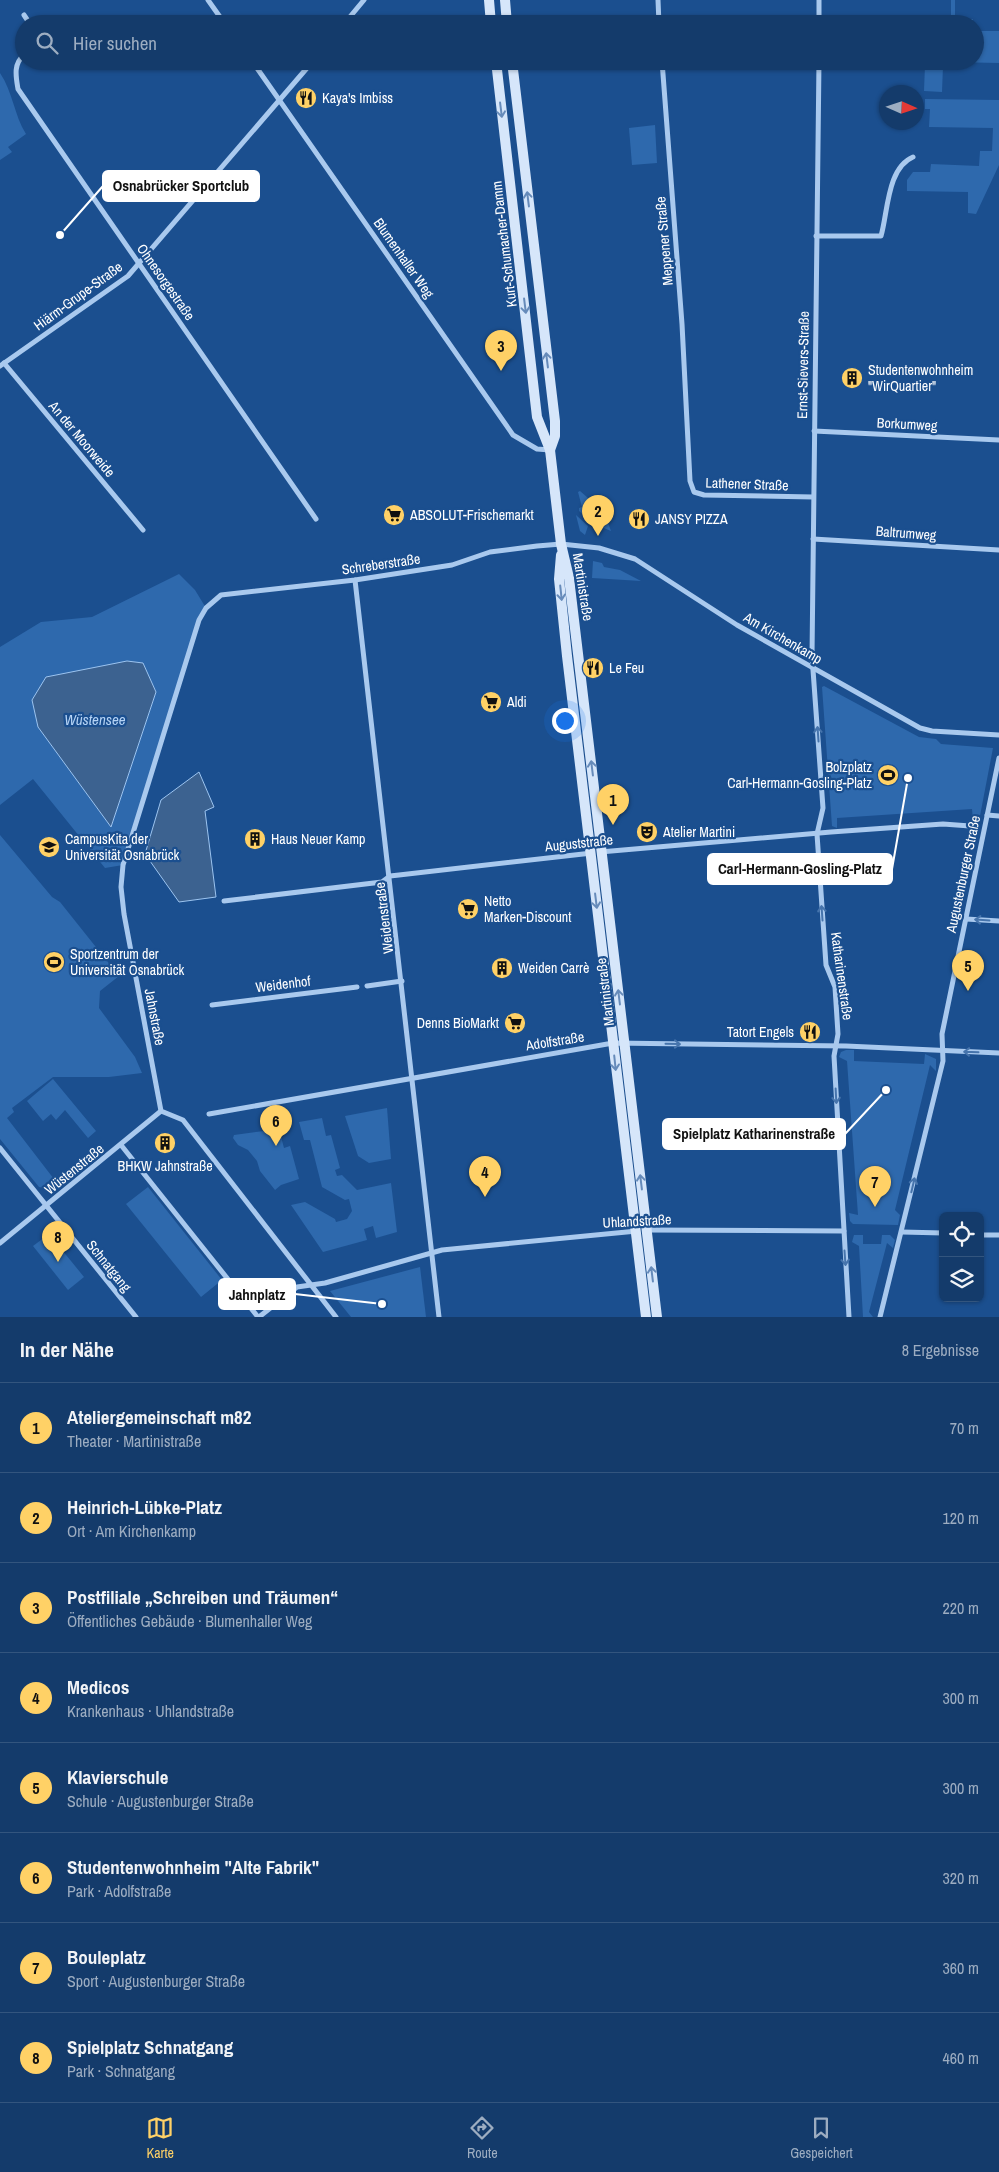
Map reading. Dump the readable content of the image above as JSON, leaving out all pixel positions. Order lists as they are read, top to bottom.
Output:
{
  "streets": {
    "main road": ["Kurt-Schumacher-Damm", "Martinistraße"],
    "street": [
      "Meppener Straße",
      "Blumenhaller Weg",
      "Ohnesorgestraße",
      "Hiärm-Grupe-Straße",
      "Ernst-Sievers-Straße",
      "Borkumweg",
      "An der Moorweide",
      "Lathener Straße",
      "Baltrumweg",
      "Schreberstraße",
      "Am Kirchenkamp",
      "Auguststraße",
      "Augustenburger Straße",
      "Weidenstraße",
      "Katharinenstraße",
      "Weidenhof",
      "Jahnstraße",
      "Adolfstraße",
      "Wüstenstraße",
      "Uhlandstraße",
      "Schnatgang"
    ]
  },
  "crossings": [
    ["Meppener Straße", "Lathener Straße"],
    ["Kurt-Schumacher-Damm", "Blumenhaller Weg"],
    ["Kurt-Schumacher-Damm", "Schreberstraße"],
    ["Kurt-Schumacher-Damm", "Martinistraße"],
    ["Kurt-Schumacher-Damm", "Am Kirchenkamp"],
    ["Blumenhaller Weg", "Hiärm-Grupe-Straße"],
    ["Ohnesorgestraße", "Hiärm-Grupe-Straße"],
    ["Hiärm-Grupe-Straße", "An der Moorweide"],
    ["Ernst-Sievers-Straße", "Borkumweg"],
    ["Ernst-Sievers-Straße", "Lathener Straße"],
    ["Ernst-Sievers-Straße", "Baltrumweg"],
    ["Ernst-Sievers-Straße", "Am Kirchenkamp"],
    ["Ernst-Sievers-Straße", "Katharinenstraße"],
    ["Schreberstraße", "Martinistraße"],
    ["Schreberstraße", "Am Kirchenkamp"],
    ["Schreberstraße", "Weidenstraße"],
    ["Schreberstraße", "Jahnstraße"],
    ["Martinistraße", "Am Kirchenkamp"],
    ["Martinistraße", "Auguststraße"],
    ["Martinistraße", "Adolfstraße"],
    ["Martinistraße", "Uhlandstraße"],
    ["Am Kirchenkamp", "Katharinenstraße"],
    ["Auguststraße", "Weidenstraße"],
    ["Auguststraße", "Katharinenstraße"],
    ["Augustenburger Straße", "Adolfstraße"],
    ["Weidenstraße", "Adolfstraße"],
    ["Weidenstraße", "Uhlandstraße"],
    ["Katharinenstraße", "Adolfstraße"],
    ["Katharinenstraße", "Uhlandstraße"],
    ["Jahnstraße", "Wüstenstraße"],
    ["Wüstenstraße", "Schnatgang"]
  ],
  "water": ["Wüstensee"],
  "places": {
    "restaurant": [
      "Kaya's Imbiss",
      "JANSY PIZZA",
      "Le Feu",
      "Tatort Engels"
    ],
    "other": [
      "Osnabrücker Sportclub",
      "Carl-Hermann-Gosling-Platz",
      "Spielplatz Katharinenstraße",
      "Jahnplatz"
    ],
    "building": [
      "Studentenwohnheim \"WirQuartier\"",
      "Haus Neuer Kamp",
      "Weiden Carrè",
      "BHKW Jahnstraße"
    ],
    "supermarket": [
      "ABSOLUT-Frischemarkt",
      "Aldi",
      "Netto Marken-Discount",
      "Denns BioMarkt"
    ],
    "sports": ["Bolzplatz Carl-Hermann-Gosling-Platz", "Sportzentrum der Universität Osnabrück"],
    "theatre": ["Atelier Martini"],
    "school or university": ["CampusKita der Universität Osnabrück"]
  },
  "north": "right",
  "page": {
    "search": "Hier suchen",
    "pins": [
      "3",
      "2",
      "1",
      "5",
      "6",
      "4",
      "7",
      "8"
    ],
    "heading": ["In der Nähe", "8 Ergebnisse"],
    "list": [
      {
        "mark": "1",
        "name": "Ateliergemeinschaft m82",
        "note": "Theater · Martinistraße",
        "value": "70 m"
      },
      {
        "mark": "2",
        "name": "Heinrich-Lübke-Platz",
        "note": "Ort · Am Kirchenkamp",
        "value": "120 m"
      },
      {
        "mark": "3",
        "name": "Postfiliale „Schreiben und Träumen“",
        "note": "Öffentliches Gebäude · Blumenhaller Weg",
        "value": "220 m"
      },
      {
        "mark": "4",
        "name": "Medicos",
        "note": "Krankenhaus · Uhlandstraße",
        "value": "300 m"
      },
      {
        "mark": "5",
        "name": "Klavierschule",
        "note": "Schule · Augustenburger Straße",
        "value": "300 m"
      },
      {
        "mark": "6",
        "name": "Studentenwohnheim \"Alte Fabrik\"",
        "note": "Park · Adolfstraße",
        "value": "320 m"
      },
      {
        "mark": "7",
        "name": "Bouleplatz",
        "note": "Sport · Augustenburger Straße",
        "value": "360 m"
      },
      {
        "mark": "8",
        "name": "Spielplatz Schnatgang",
        "note": "Park · Schnatgang",
        "value": "460 m"
      }
    ],
    "nav": ["Karte", "Route", "Gespeichert"]
  }
}
